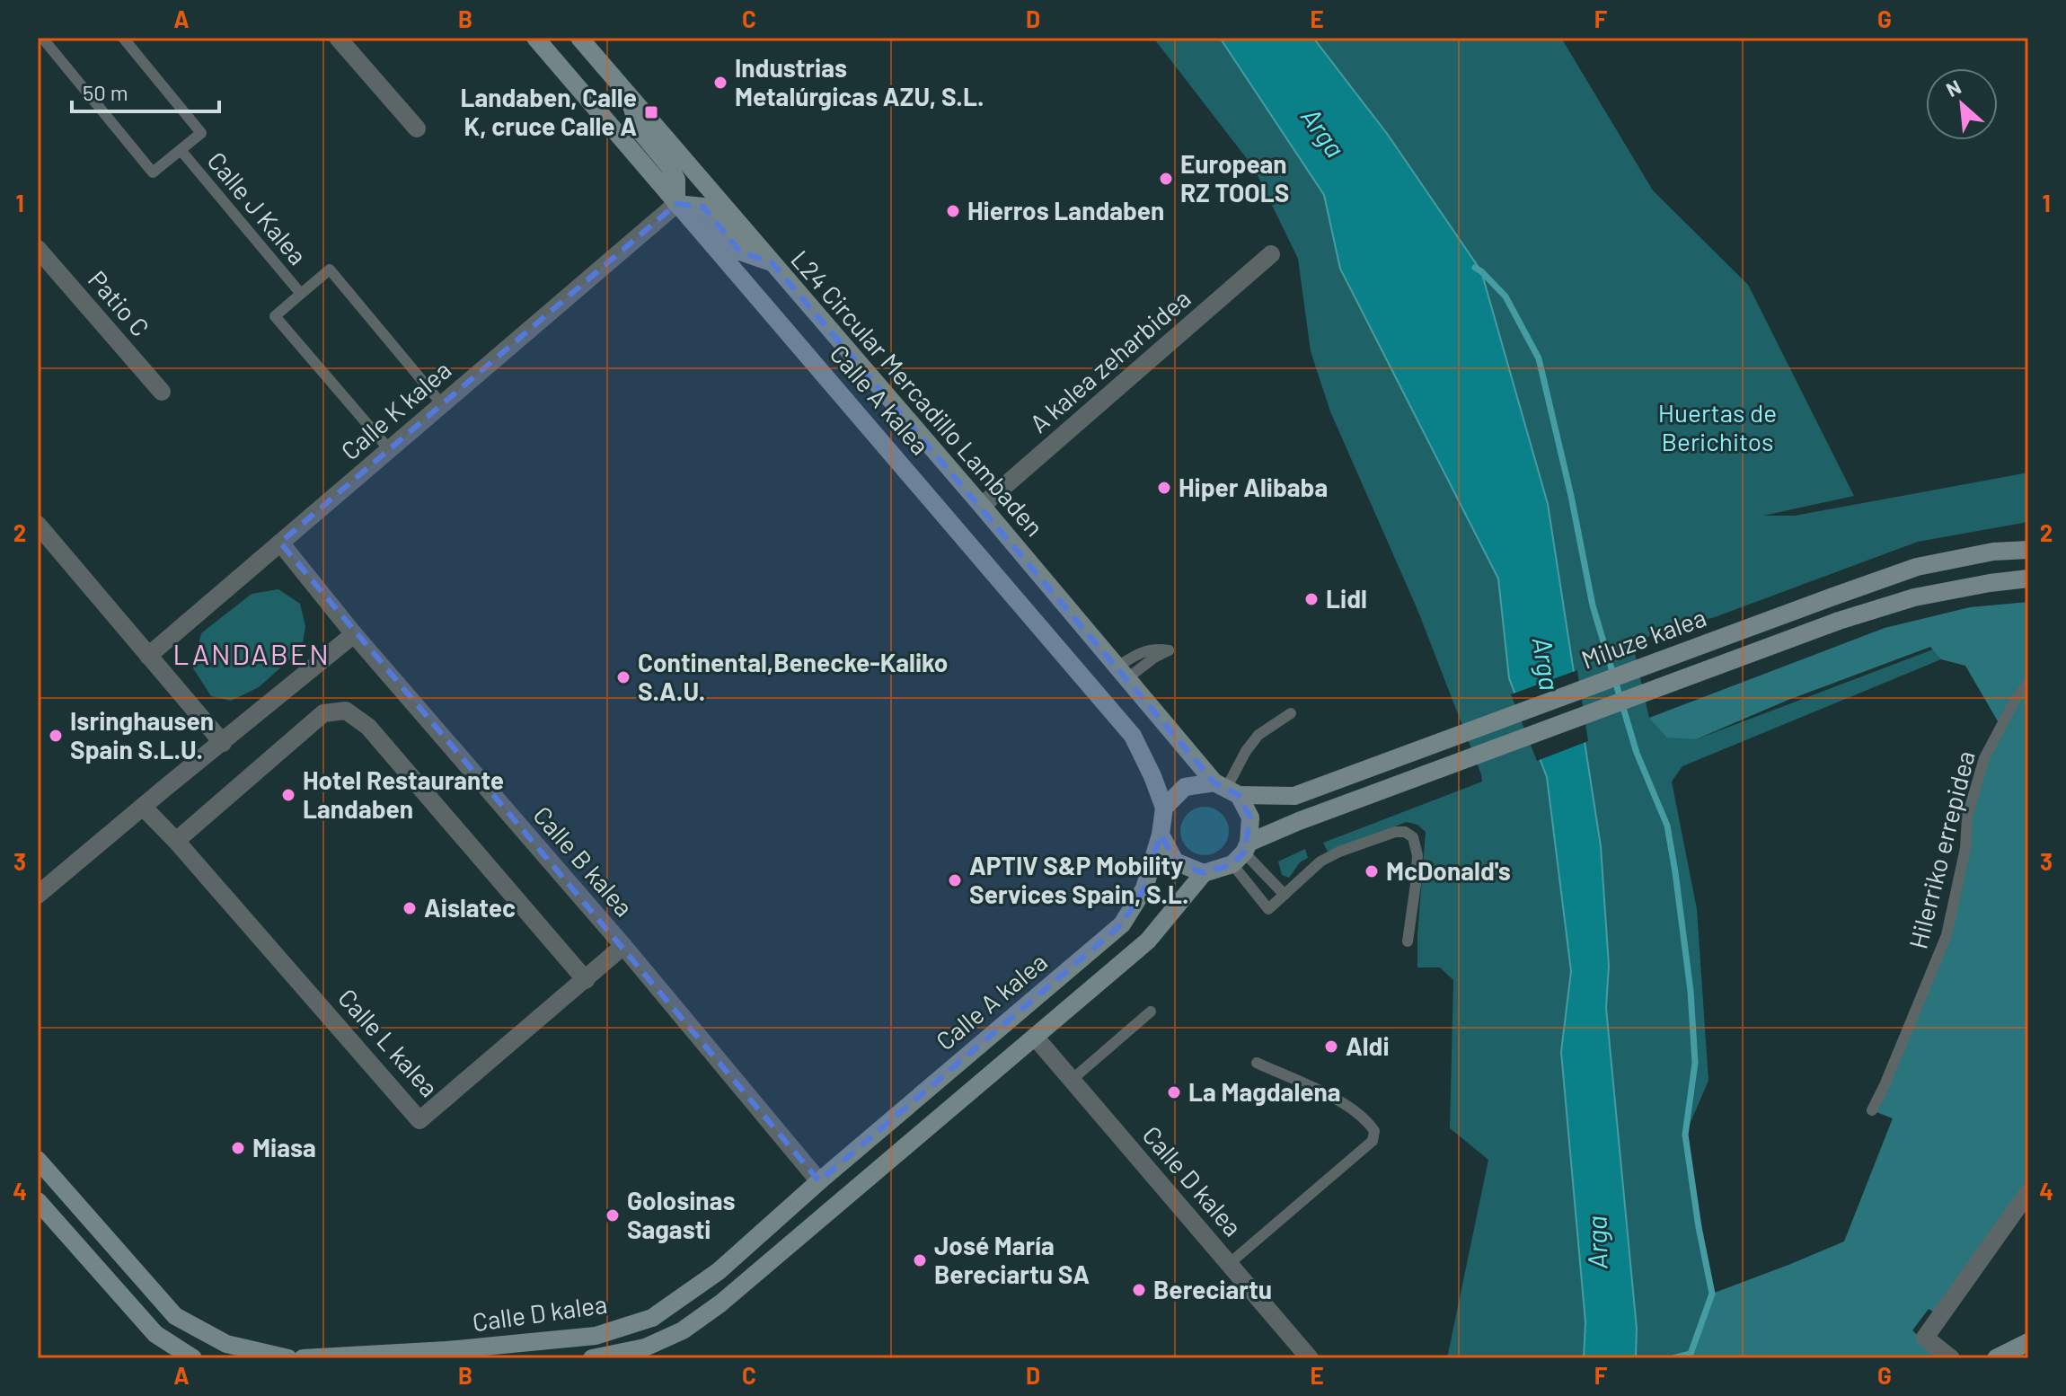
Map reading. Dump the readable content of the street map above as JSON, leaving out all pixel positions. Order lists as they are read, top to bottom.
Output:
{
  "streets": {
    "main road": [
      "L24 Circular Mercadillo Lambaden",
      "Calle A kalea",
      "Miluze kalea",
      "Calle D kalea"
    ],
    "street": [
      "Patio C",
      "A kalea zeharbidea",
      "Calle K kalea",
      "Calle B kalea",
      "Calle L kalea"
    ],
    "lane": ["Calle J Kalea", "Hilerriko errepidea"]
  },
  "crossings": [
    ["Calle J Kalea", "Calle K kalea"],
    ["A kalea zeharbidea", "L24 Circular Mercadillo Lambaden"],
    ["L24 Circular Mercadillo Lambaden", "Calle A kalea"],
    ["L24 Circular Mercadillo Lambaden", "Miluze kalea"],
    ["Calle A kalea", "Calle K kalea"],
    ["Calle A kalea", "Miluze kalea"],
    ["Calle A kalea", "Calle B kalea"],
    ["Calle A kalea", "Calle D kalea"],
    ["Calle K kalea", "Calle B kalea"],
    ["Calle B kalea", "Calle L kalea"],
    ["Calle B kalea", "Calle D kalea"]
  ],
  "districts": ["LANDABEN"],
  "water": ["Arga"],
  "parks": ["Huertas de Berichitos"],
  "places": {
    "other": [
      "Industrias Metalúrgicas AZU, S.L.",
      "European RZ TOOLS",
      "Hierros Landaben",
      "Hiper Alibaba",
      "Lidl",
      "Continental,Benecke-Kaliko S.A.U.",
      "Isringhausen Spain S.L.U.",
      "Hotel Restaurante Landaben",
      "McDonald's",
      "APTIV S&P Mobility Services Spain, S.L.",
      "Aislatec",
      "Aldi",
      "La Magdalena",
      "Miasa",
      "Golosinas Sagasti",
      "José María Bereciartu SA",
      "Bereciartu"
    ],
    "transit": ["Landaben, Calle K, cruce Calle A"]
  },
  "scale_bar": "50 m",
  "north": "top left",
  "grid": {
    "columns": [
      "A",
      "B",
      "C",
      "D",
      "E",
      "F",
      "G"
    ],
    "rows": [
      "1",
      "2",
      "3",
      "4"
    ]
  }
}
